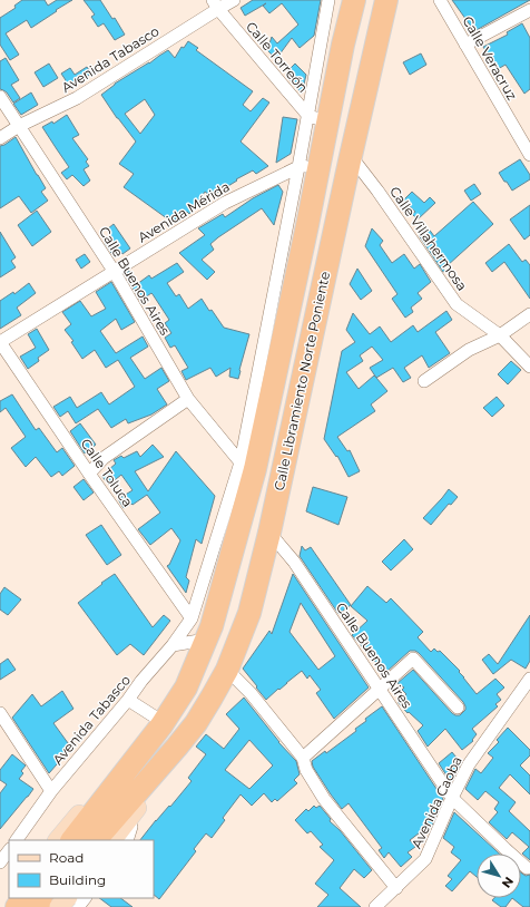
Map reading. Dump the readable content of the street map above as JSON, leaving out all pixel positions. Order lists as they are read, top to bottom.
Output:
{
  "streets": {
    "highway": ["Calle Libramiento Norte Poniente"],
    "street": [
      "Calle Torreón",
      "Calle Veracruz",
      "Avenida Tabasco",
      "Avenida Mérida",
      "Calle Villahermosa",
      "Calle Buenos Aires",
      "Calle Toluca",
      "Avenida Caoba"
    ]
  },
  "crossings": [
    ["Calle Torreón", "Avenida Tabasco"],
    ["Calle Torreón", "Calle Libramiento Norte Poniente"],
    ["Avenida Tabasco", "Calle Buenos Aires"],
    ["Avenida Tabasco", "Calle Libramiento Norte Poniente"],
    ["Avenida Tabasco", "Calle Toluca"],
    ["Avenida Mérida", "Calle Buenos Aires"],
    ["Avenida Mérida", "Calle Libramiento Norte Poniente"],
    ["Avenida Mérida", "Calle Toluca"],
    ["Calle Villahermosa", "Calle Libramiento Norte Poniente"],
    ["Calle Buenos Aires", "Calle Libramiento Norte Poniente"],
    ["Calle Buenos Aires", "Avenida Caoba"]
  ],
  "legend": ["Road", "Building"],
  "north": "bottom right"
}
